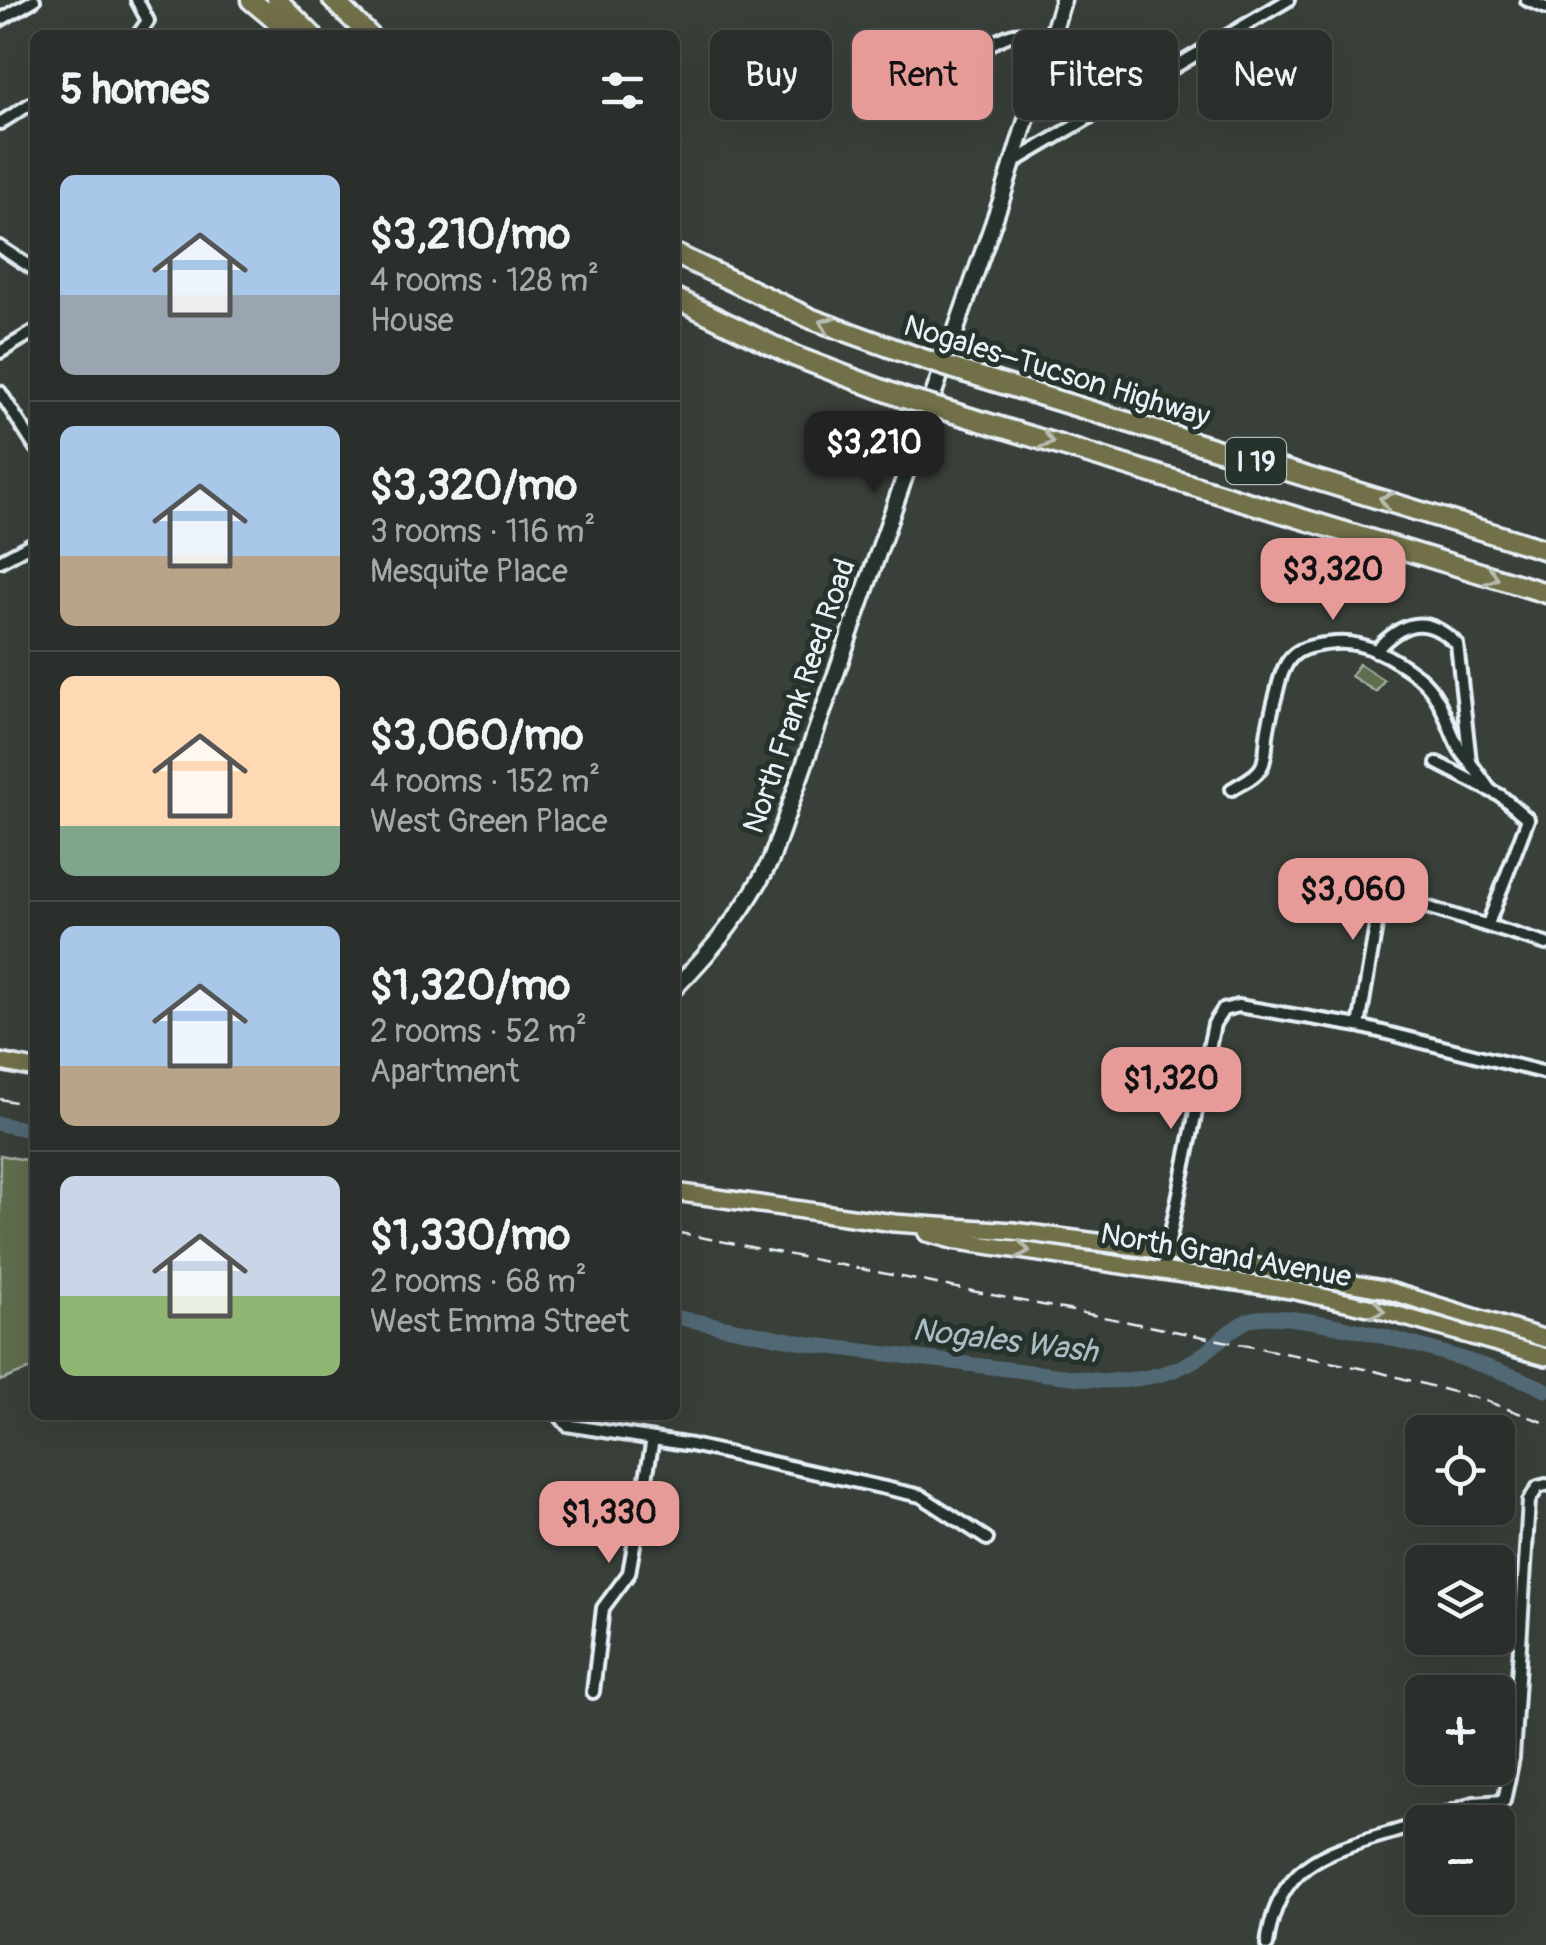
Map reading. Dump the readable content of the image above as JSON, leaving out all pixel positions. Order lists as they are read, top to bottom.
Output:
{
  "streets": {
    "highway": ["Nogales–Tucson Highway", "I 19"],
    "main road": ["North Grand Avenue"],
    "street": ["North Frank Reed Road"]
  },
  "water": ["Nogales Wash"],
  "page": {
    "chip": [
      "Buy",
      "Rent",
      "Filters",
      "New"
    ],
    "heading": "5 homes",
    "list": [
      {
        "name": "$3,210/mo",
        "note": "4 rooms · 128 m² · House"
      },
      {
        "name": "$3,320/mo",
        "note": "3 rooms · 116 m² · Mesquite Place"
      },
      {
        "name": "$3,060/mo",
        "note": "4 rooms · 152 m² · West Green Place"
      },
      {
        "name": "$1,320/mo",
        "note": "2 rooms · 52 m² · Apartment"
      },
      {
        "name": "$1,330/mo",
        "note": "2 rooms · 68 m² · West Emma Street"
      }
    ],
    "price": [
      "$3,210",
      "$3,320",
      "$3,060",
      "$1,320",
      "$1,330"
    ],
    "map_buttons": ["+", "−"]
  }
}
